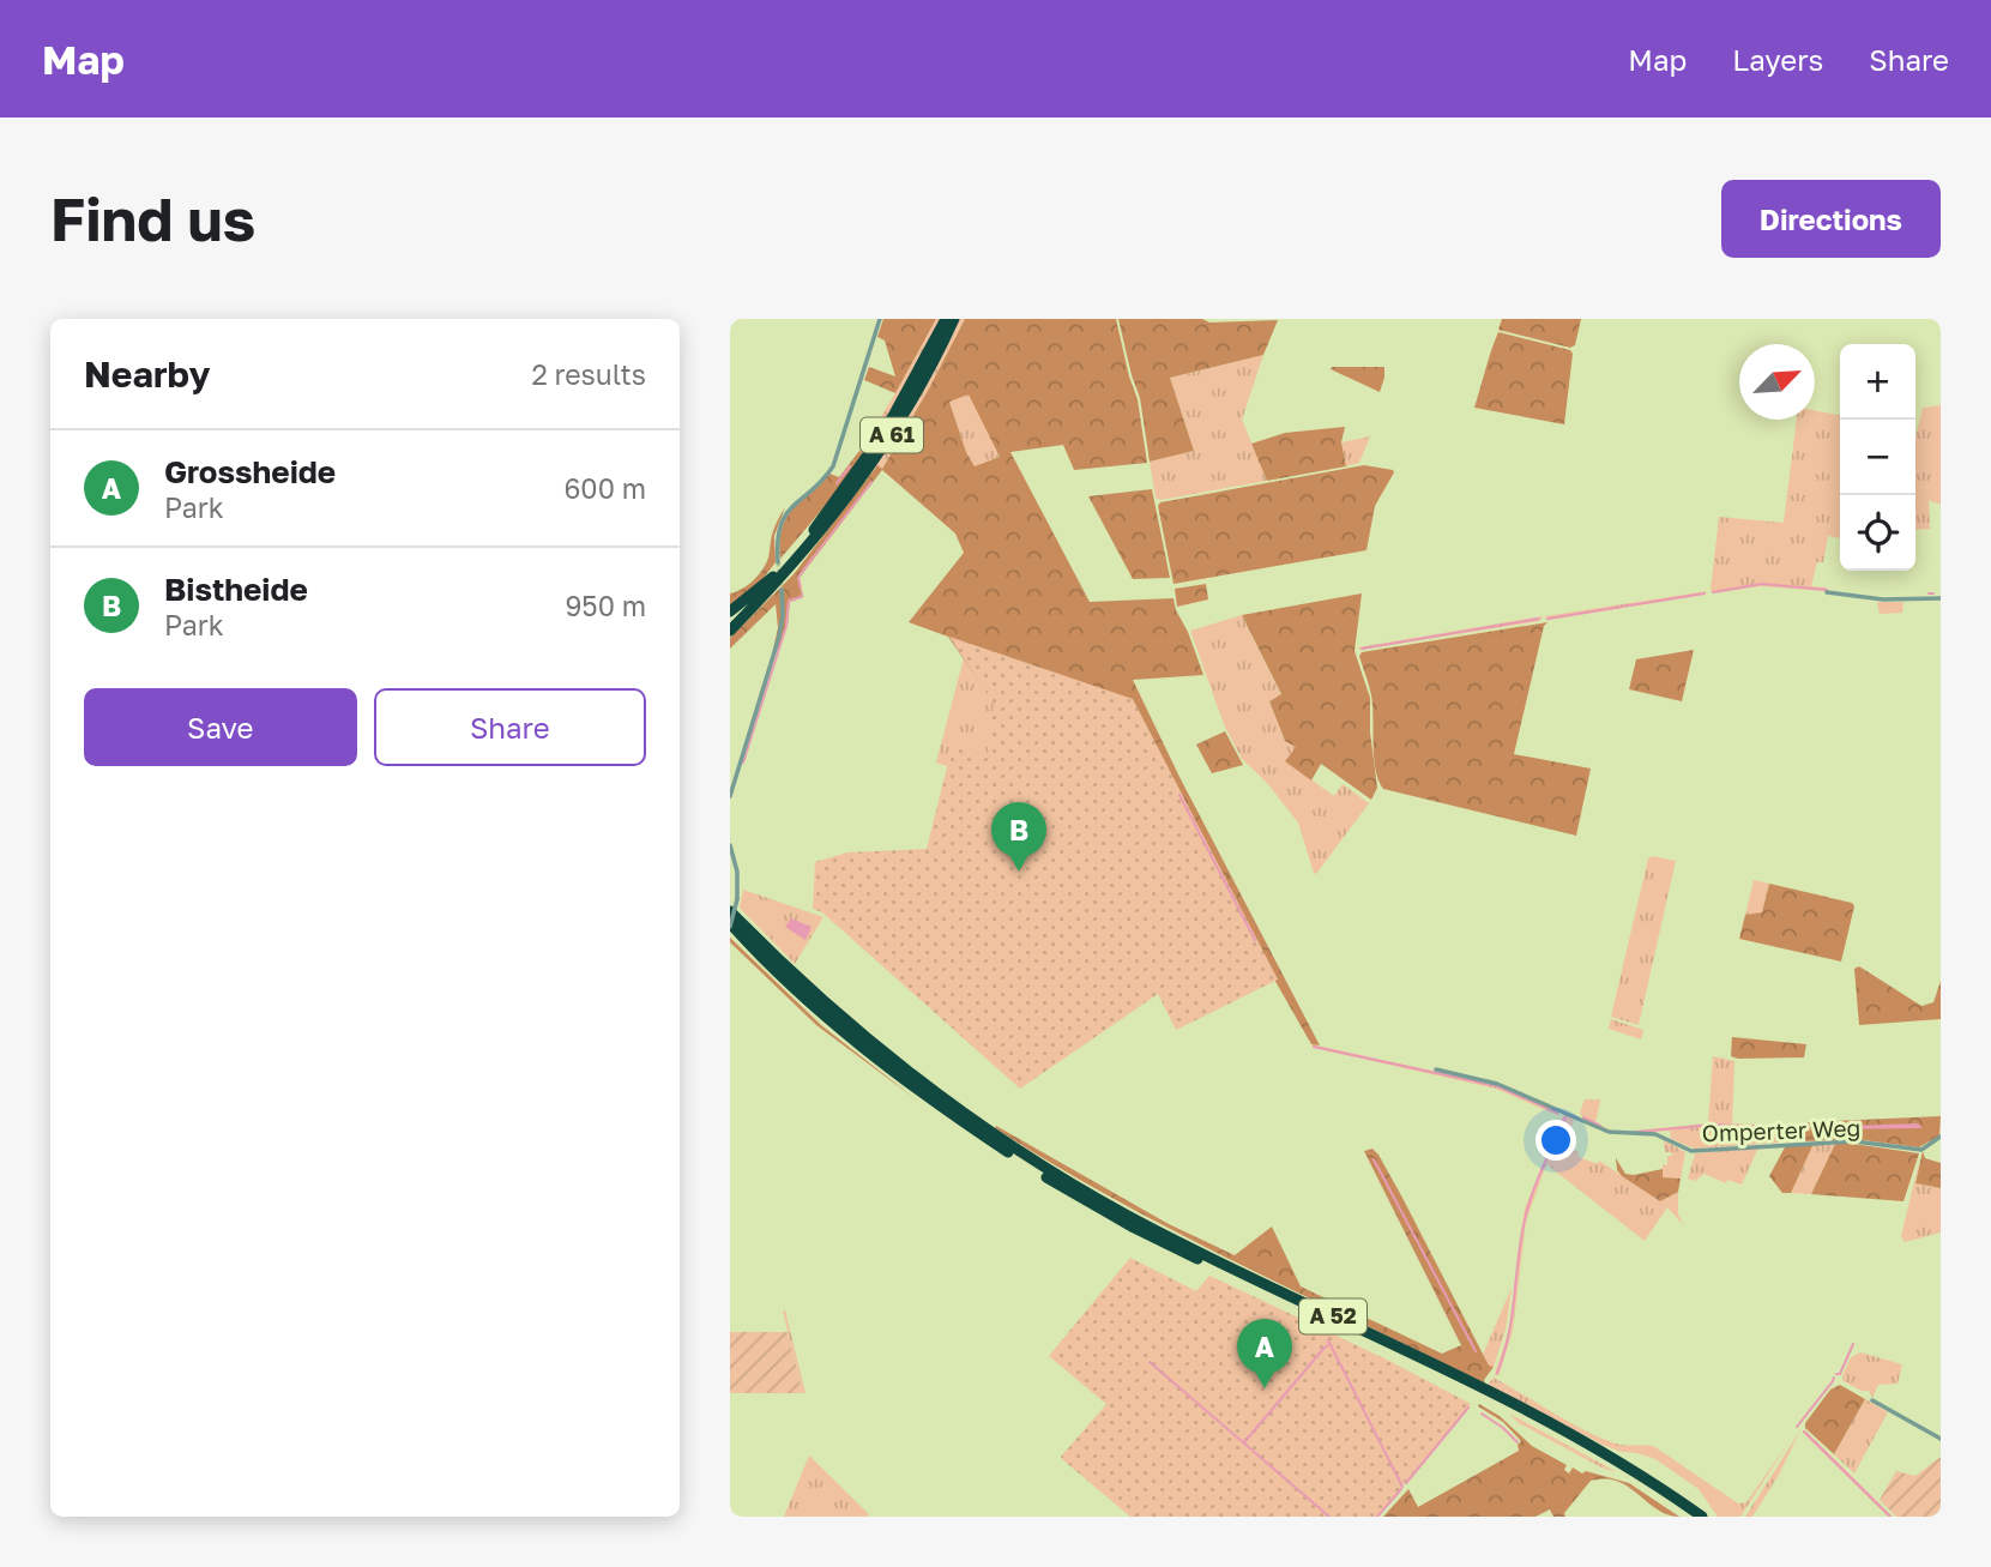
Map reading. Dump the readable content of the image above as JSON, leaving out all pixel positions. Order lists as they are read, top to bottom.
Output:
{
  "streets": {
    "highway": ["A 61", "A 52"],
    "street": ["Omperter Weg"]
  },
  "north": "top right",
  "page": {
    "header": "Map",
    "nav": ["Map", "Layers", "Share"],
    "buttons": [
      "Directions",
      ["Save", "Share"]
    ],
    "title": "Find us",
    "heading": ["Nearby", "2 results"],
    "map_buttons": ["+", "−"],
    "list": [
      {
        "mark": "A",
        "name": "Grossheide",
        "note": "Park",
        "value": "600 m"
      },
      {
        "mark": "B",
        "name": "Bistheide",
        "note": "Park",
        "value": "950 m"
      }
    ],
    "pins": ["B", "A"]
  }
}
